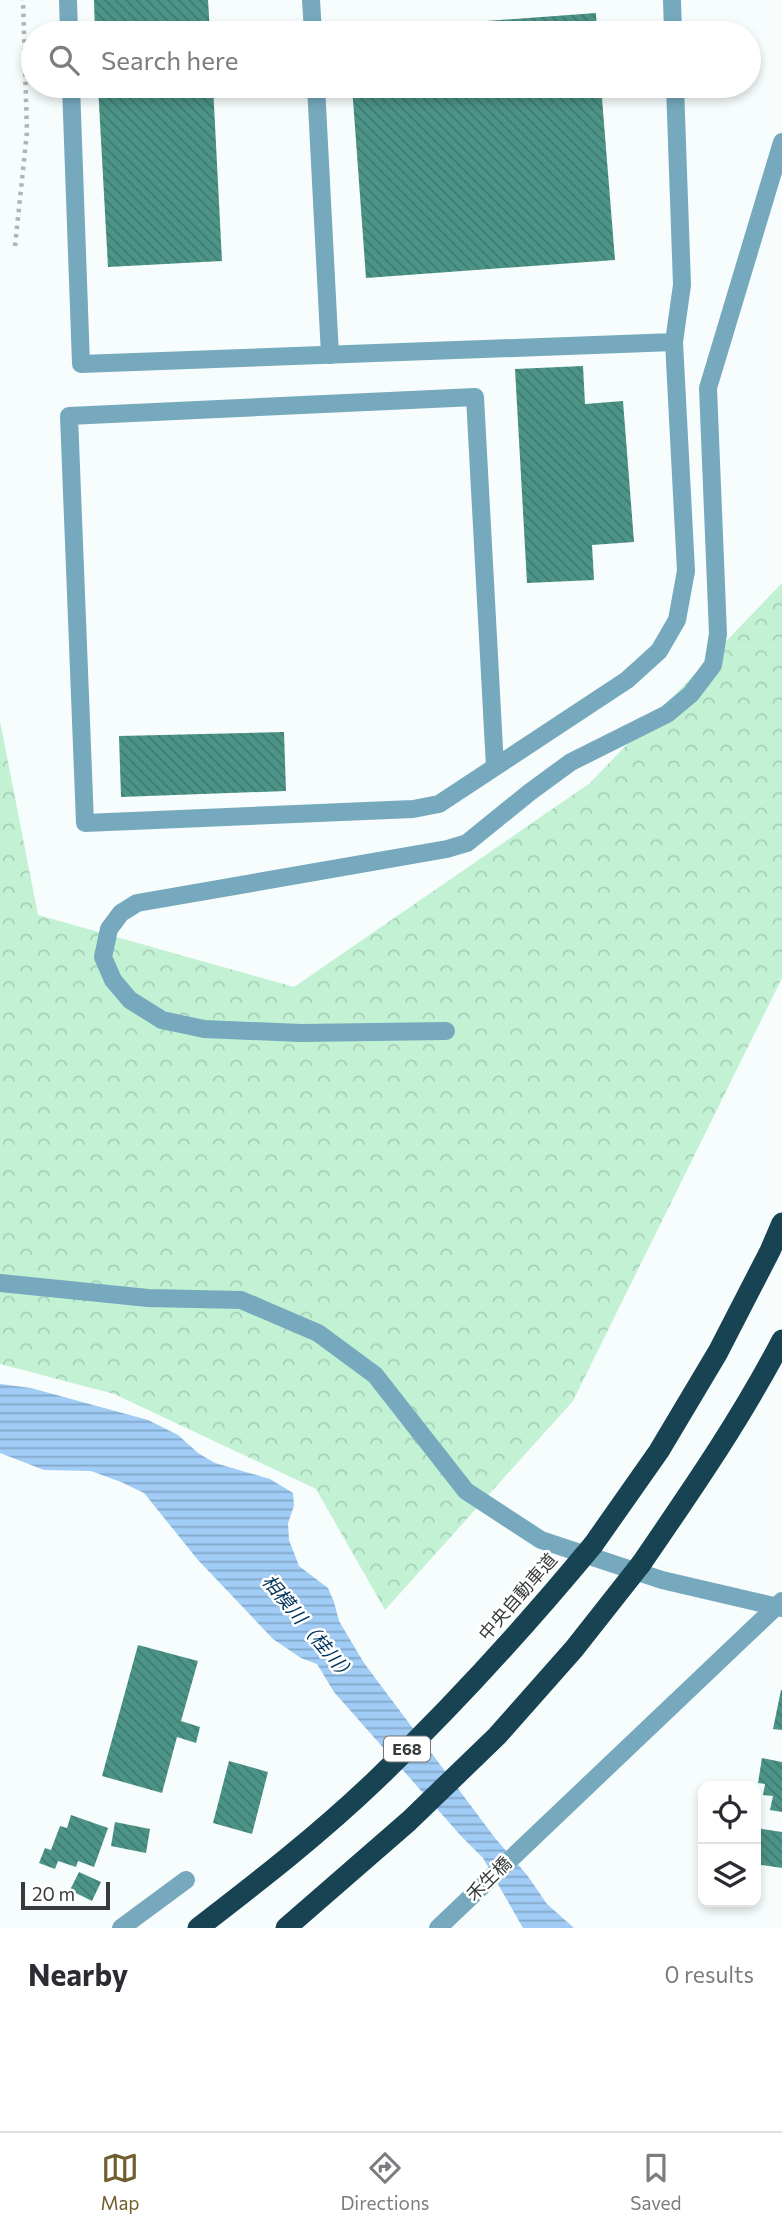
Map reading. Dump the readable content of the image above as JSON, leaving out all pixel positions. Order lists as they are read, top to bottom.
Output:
{
  "streets": {
    "highway": ["中央自動車道", "E68"],
    "street": ["禾生橋"]
  },
  "water": ["相模川（桂川）"],
  "scale_bar": "20 m",
  "page": {
    "search": "Search here",
    "scale": "20 m",
    "heading": ["Nearby", "0 results"],
    "nav": ["Map", "Directions", "Saved"]
  }
}
